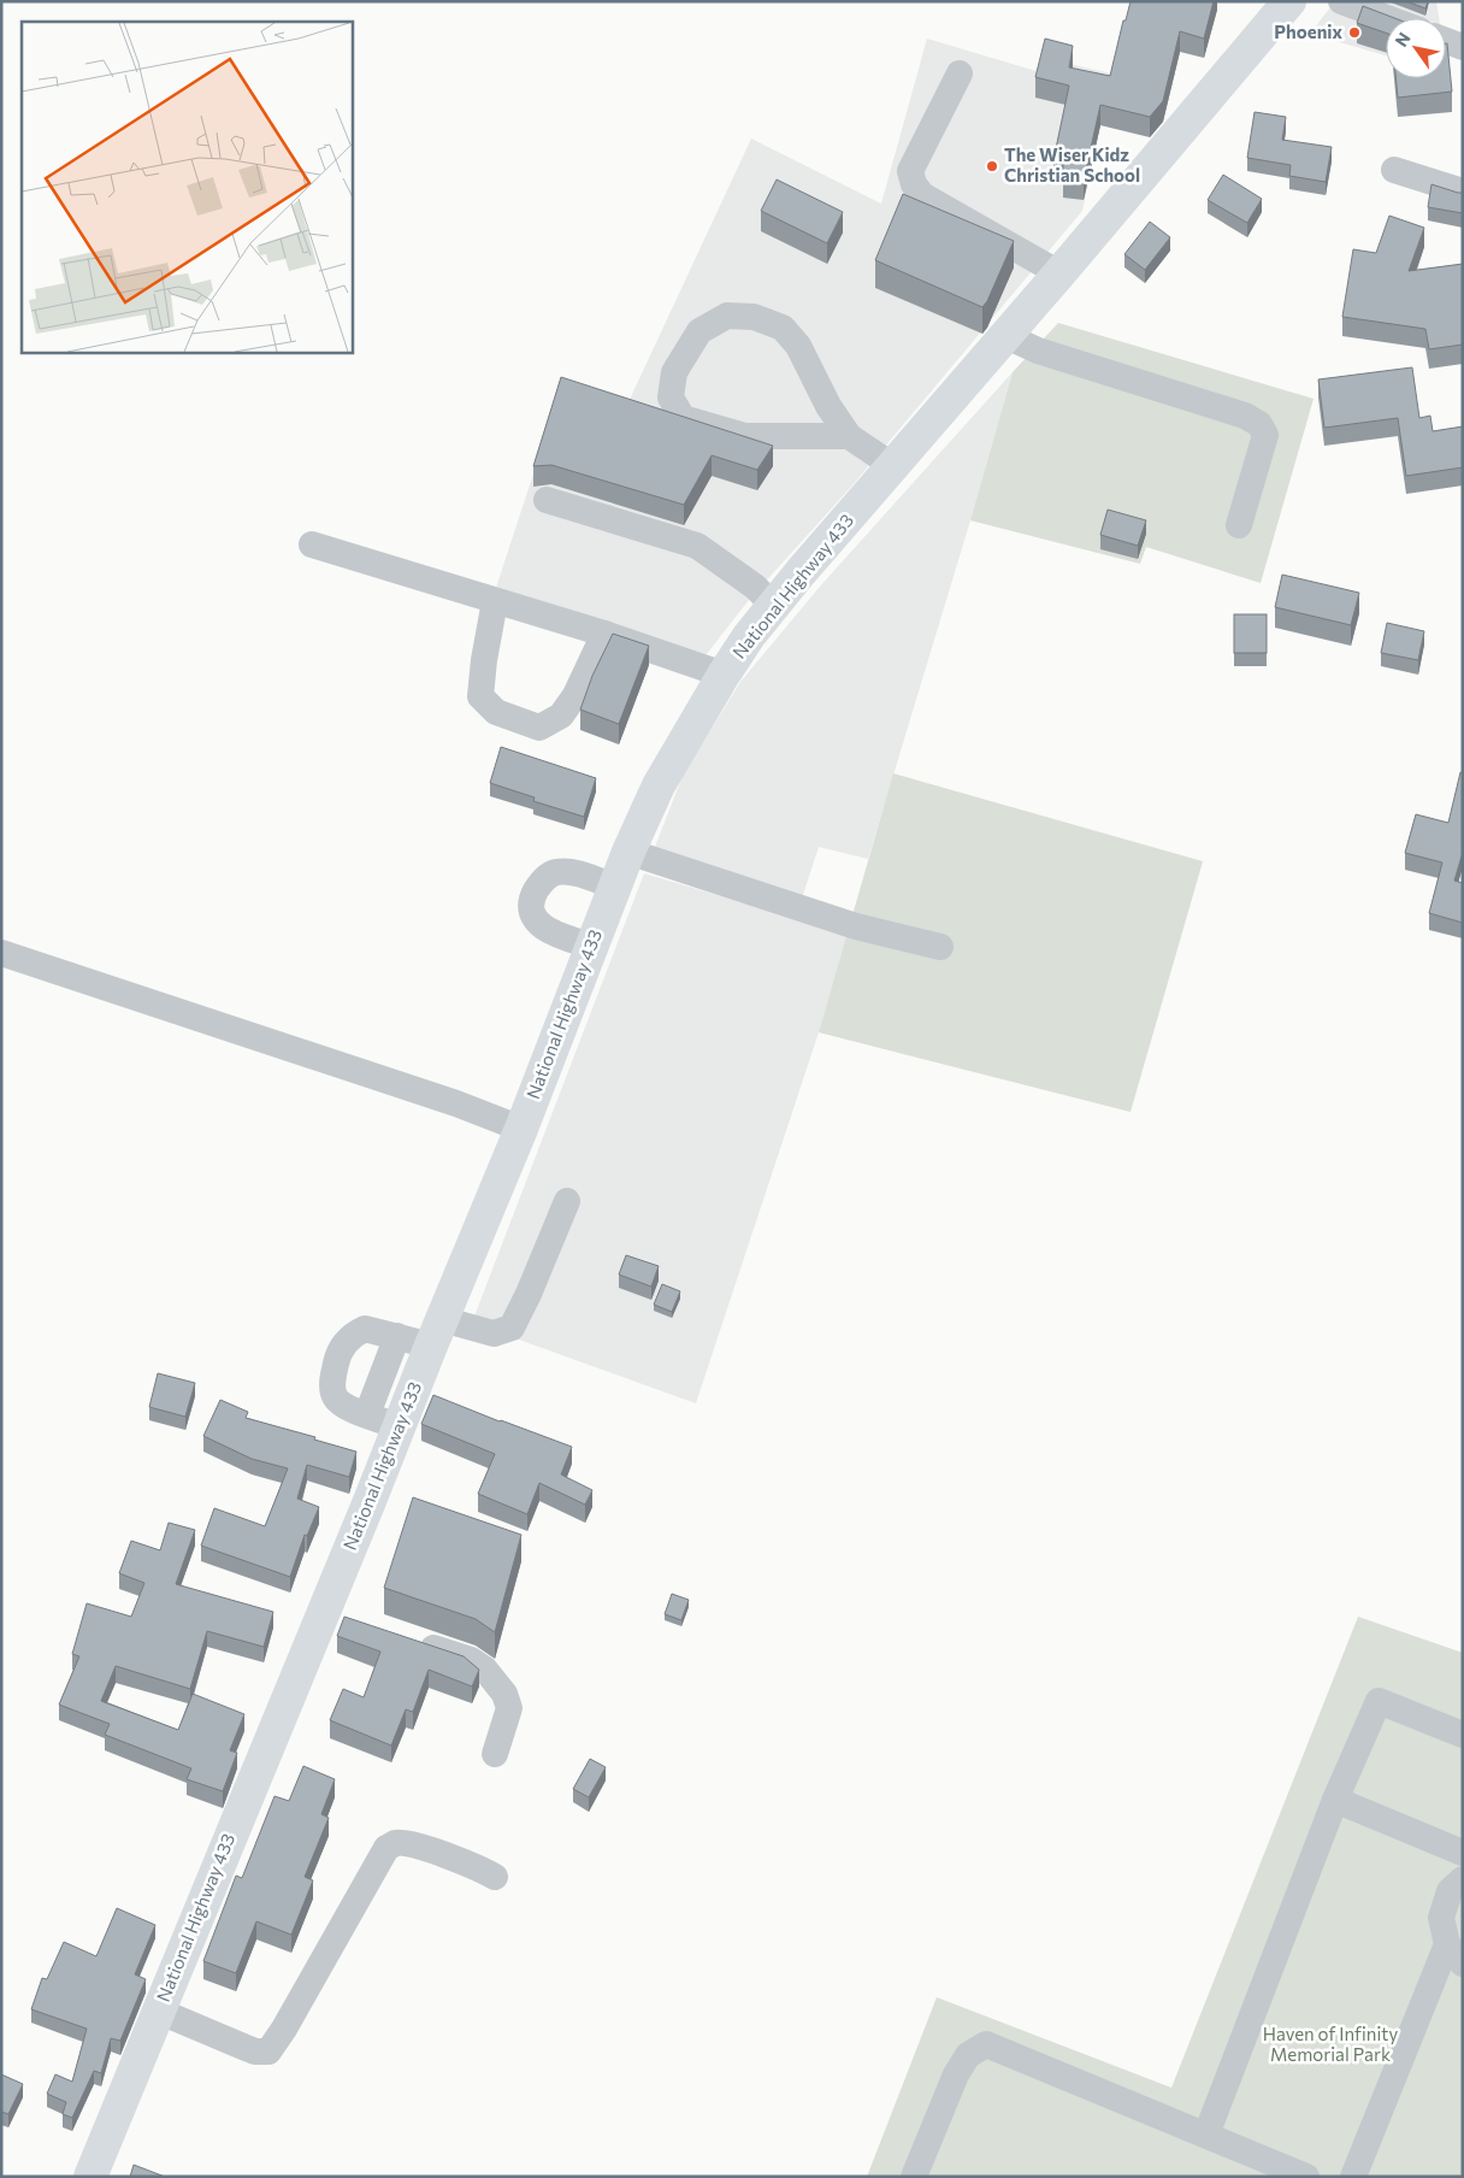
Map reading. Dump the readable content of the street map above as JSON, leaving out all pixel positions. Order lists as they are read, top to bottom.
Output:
{
  "streets": {
    "main road": ["National Highway 433"]
  },
  "parks": ["Haven of Infinity Memorial Park"],
  "places": ["Phoenix", "The Wiser Kidz Christian School"],
  "north": "top left"
}
